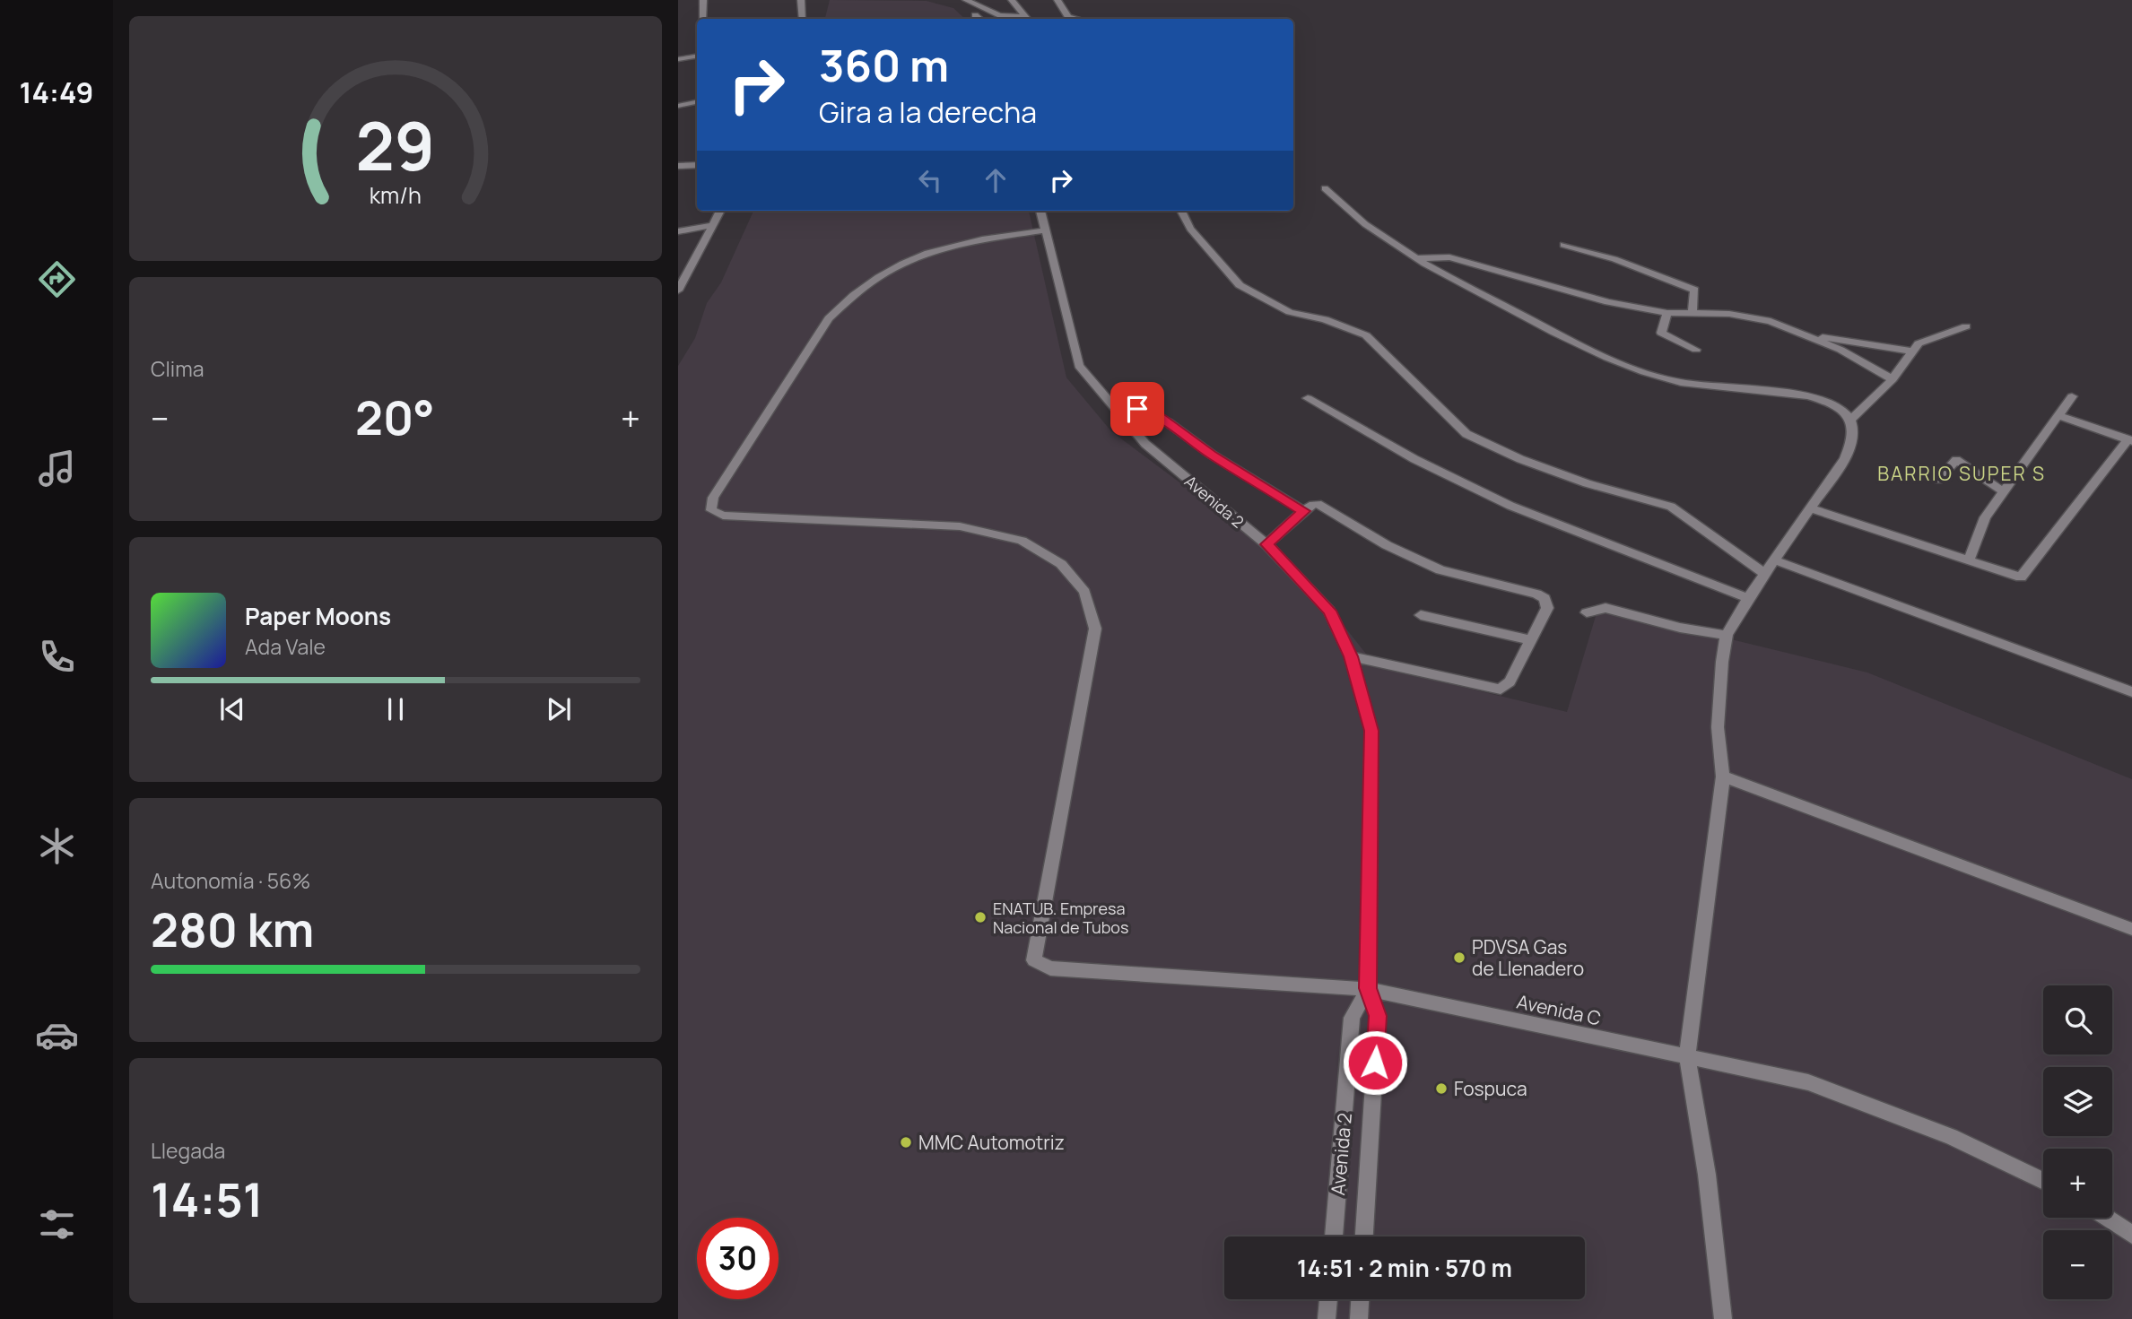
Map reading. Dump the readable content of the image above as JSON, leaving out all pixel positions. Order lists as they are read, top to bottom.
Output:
{
  "streets": {
    "street": ["Avenida 2", "Avenida C"]
  },
  "crossings": [
    ["Avenida 2", "Avenida C"]
  ],
  "districts": ["BARRIO SUPER S"],
  "places": [
    "ENATUB. Empresa Nacional de Tubos",
    "PDVSA Gas de Llenadero",
    "Fospuca",
    "MMC Automotriz"
  ],
  "page": {
    "tabs": "14:49",
    "turn": ["360 m", "Gira a la derecha"],
    "tile": [
      "Clima",
      ["Autonomía · 56%", "280 km"],
      ["Llegada", "14:51"]
    ],
    "heat": ["−", "20°", "+"],
    "song": ["Paper Moons", "Ada Vale"],
    "map_buttons": ["+", "−"],
    "limit": "30",
    "trip": "14:51 · 2 min · 570 m",
    "gauge": ["29", "km/h"]
  }
}
